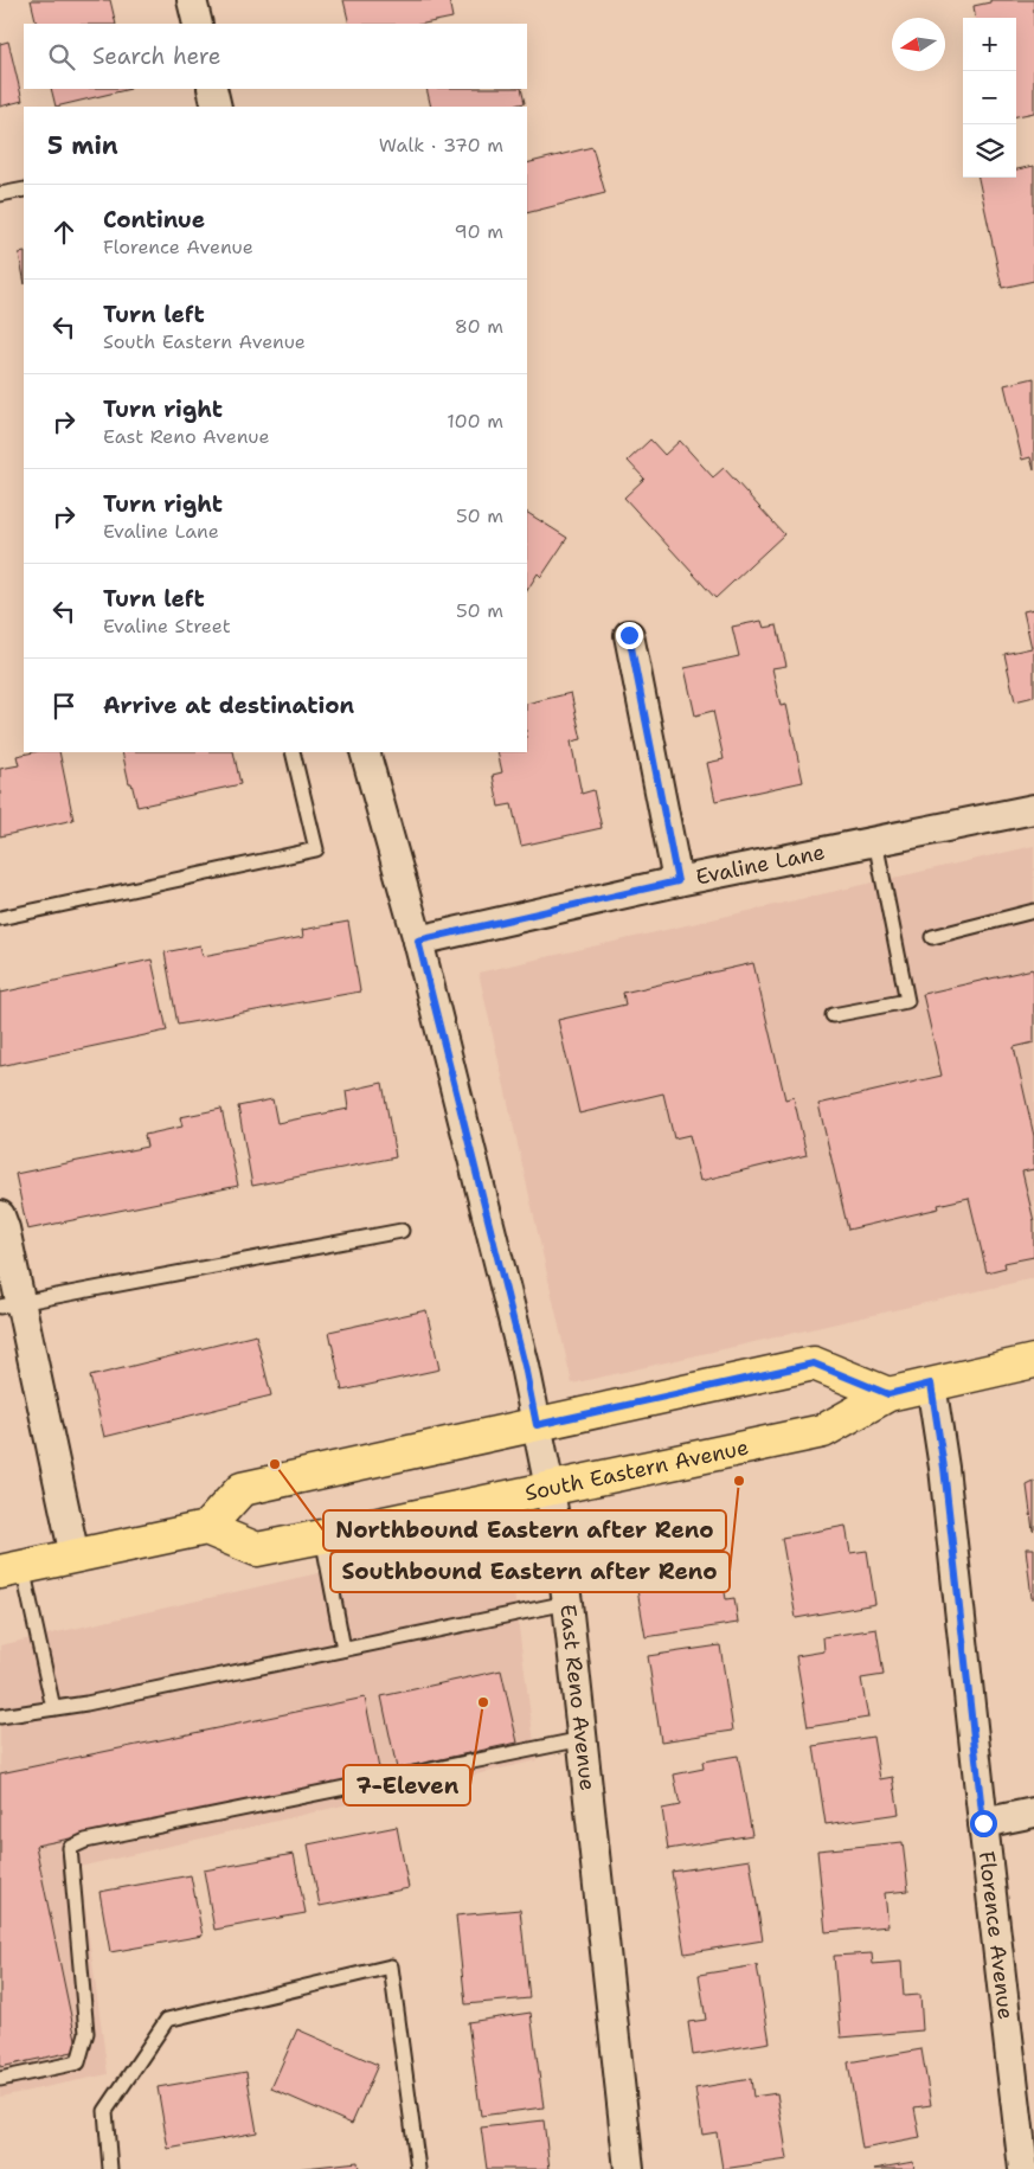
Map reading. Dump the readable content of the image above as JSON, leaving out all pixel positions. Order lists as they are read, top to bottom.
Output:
{
  "streets": {
    "main road": ["South Eastern Avenue"],
    "street": ["Evaline Lane", "East Reno Avenue", "Florence Avenue"]
  },
  "crossings": [
    ["Evaline Lane", "East Reno Avenue"],
    ["South Eastern Avenue", "East Reno Avenue"],
    ["South Eastern Avenue", "Florence Avenue"]
  ],
  "places": ["Northbound Eastern after Reno", "Southbound Eastern after Reno", "7-Eleven"],
  "north": "left",
  "page": {
    "map_buttons": ["+", "−"],
    "search": "Search here",
    "heading": ["5 min", "Walk · 370 m"],
    "list": [
      ["Continue", "Florence Avenue", "90 m"],
      ["Turn left", "South Eastern Avenue", "80 m"],
      ["Turn right", "East Reno Avenue", "100 m"],
      ["Turn right", "Evaline Lane", "50 m"],
      ["Turn left", "Evaline Street", "50 m"],
      "Arrive at destination"
    ]
  }
}
